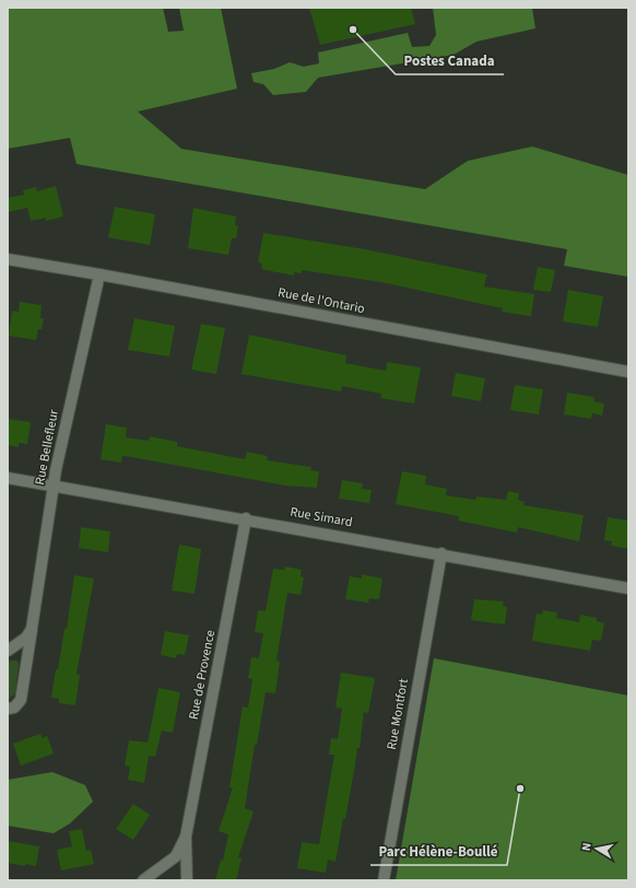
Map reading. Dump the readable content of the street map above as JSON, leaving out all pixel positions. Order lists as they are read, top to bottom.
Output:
{
  "streets": {
    "street": [
      "Rue de l'Ontario",
      "Rue Bellefleur",
      "Rue Simard",
      "Rue de Provence",
      "Rue Montfort"
    ]
  },
  "crossings": [
    ["Rue de l'Ontario", "Rue Bellefleur"],
    ["Rue Bellefleur", "Rue Simard"],
    ["Rue Simard", "Rue de Provence"],
    ["Rue Simard", "Rue Montfort"]
  ],
  "places": ["Postes Canada", "Parc Hélène-Boullé"],
  "north": "left"
}
